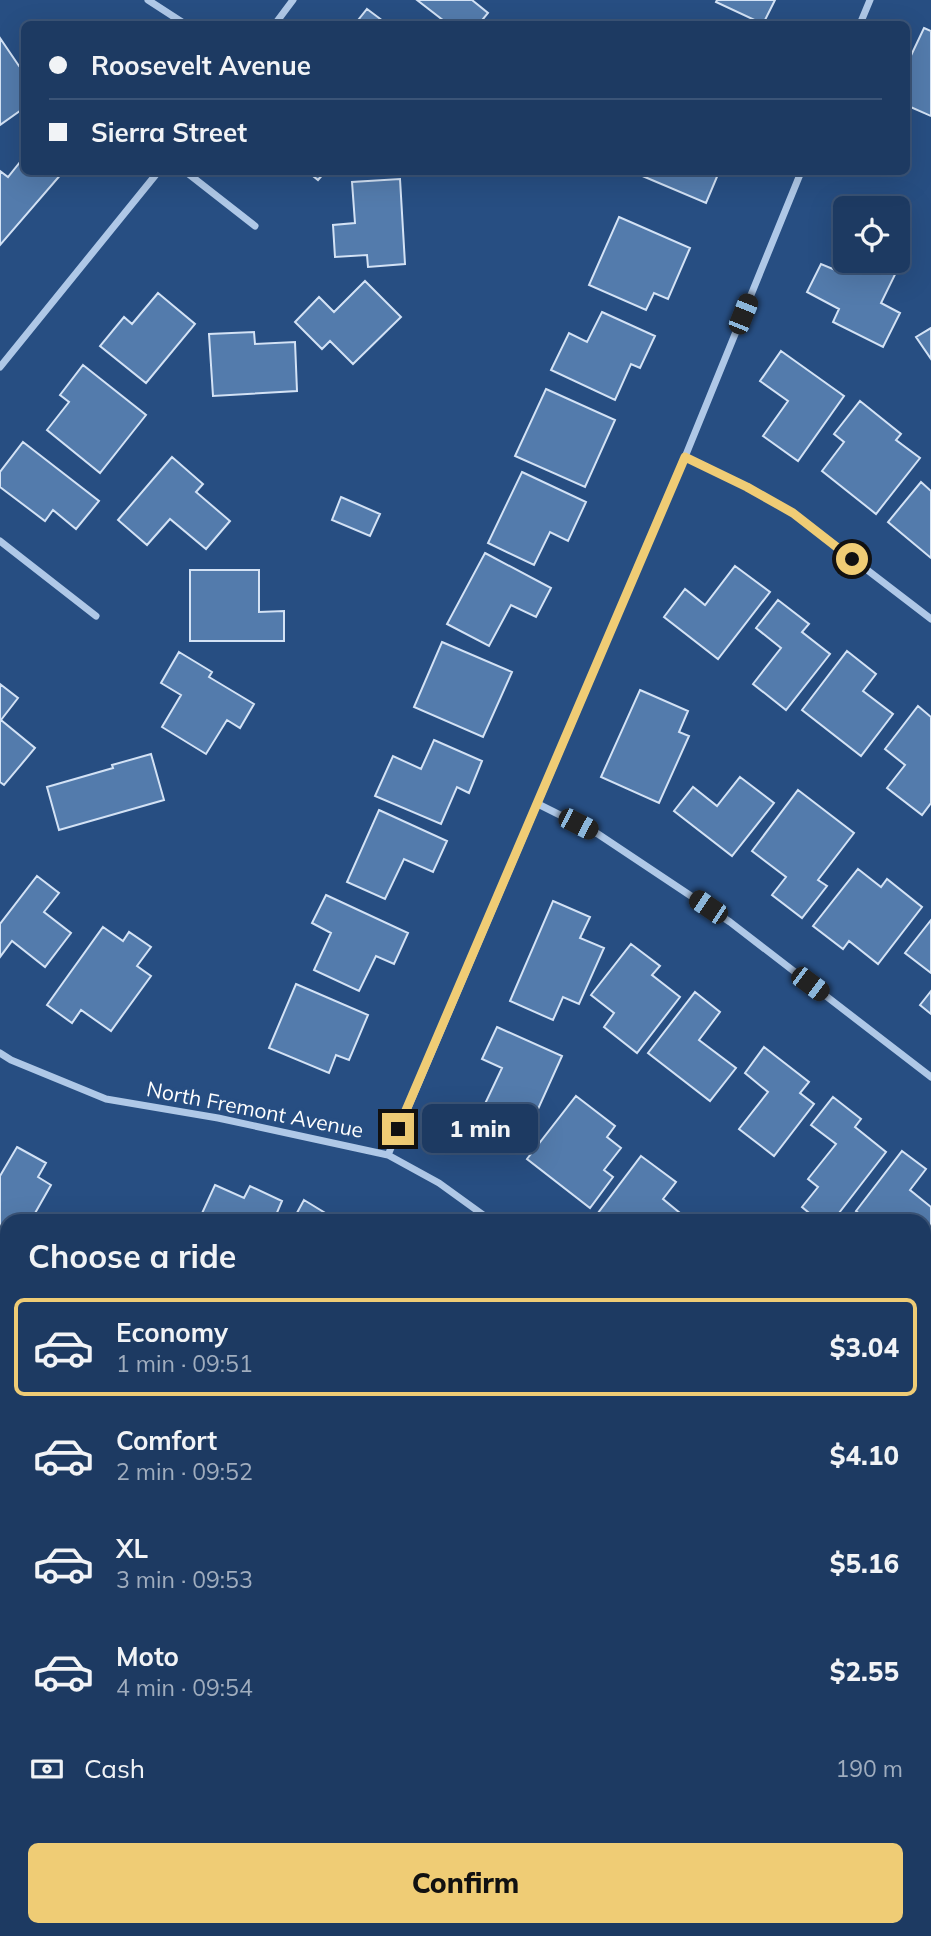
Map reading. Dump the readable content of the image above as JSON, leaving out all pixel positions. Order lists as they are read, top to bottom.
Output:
{
  "streets": {
    "street": ["North Fremont Avenue"]
  },
  "page": {
    "banner": ["Roosevelt Avenue", "Sierra Street"],
    "bubble": "1 min",
    "heading": "Choose a ride",
    "list": [
      {
        "name": "Economy",
        "note": "1 min · 09:51",
        "value": "$3.04"
      },
      {
        "name": "Comfort",
        "note": "2 min · 09:52",
        "value": "$4.10"
      },
      {
        "name": "XL",
        "note": "3 min · 09:53",
        "value": "$5.16"
      },
      {
        "name": "Moto",
        "note": "4 min · 09:54",
        "value": "$2.55"
      }
    ],
    "pay": ["Cash", "190 m"],
    "buttons": "Confirm"
  }
}
